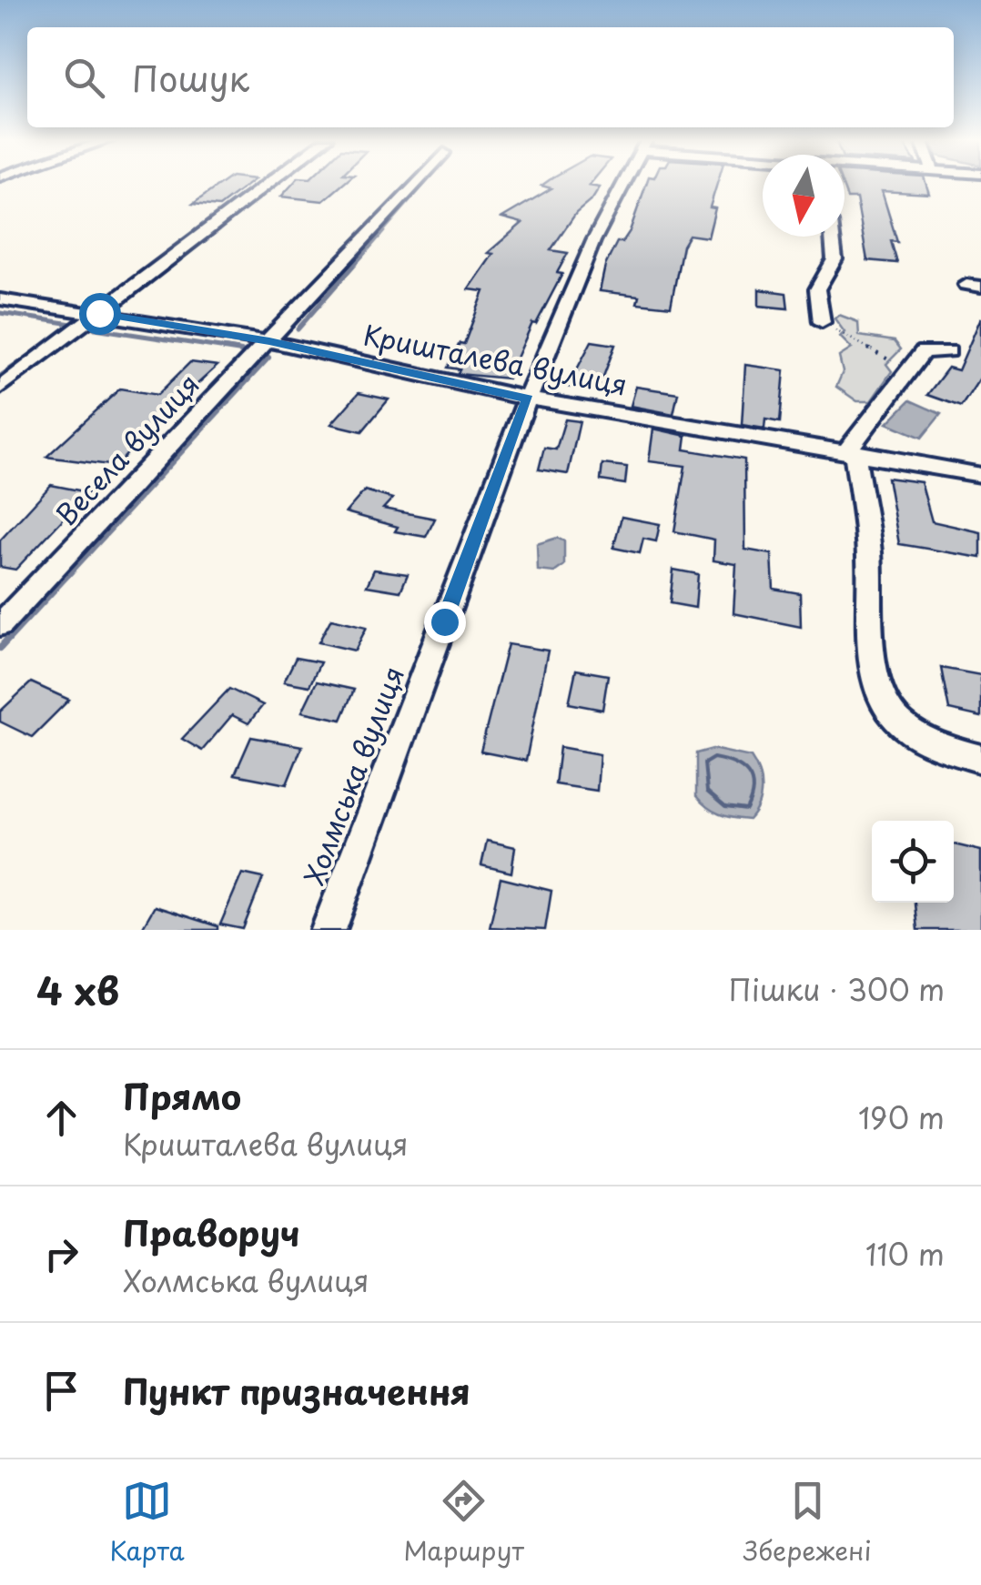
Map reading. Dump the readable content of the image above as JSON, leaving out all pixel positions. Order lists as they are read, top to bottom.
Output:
{
  "streets": {
    "street": ["Кришталева вулиця", "Весела вулиця", "Холмська вулиця"]
  },
  "crossings": [
    ["Кришталева вулиця", "Весела вулиця"],
    ["Кришталева вулиця", "Холмська вулиця"]
  ],
  "north": "bottom",
  "page": {
    "search": "Пошук",
    "heading": ["4 хв", "Пішки · 300 m"],
    "list": [
      ["Прямо", "Кришталева вулиця", "190 m"],
      ["Праворуч", "Холмська вулиця", "110 m"],
      "Пункт призначення"
    ],
    "nav": ["Карта", "Маршрут", "Збережені"]
  }
}
